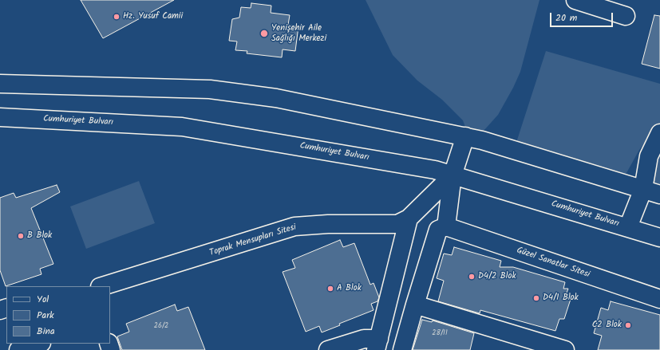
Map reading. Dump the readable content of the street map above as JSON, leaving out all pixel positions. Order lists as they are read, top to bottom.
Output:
{
  "streets": {
    "street": ["Cumhuriyet Bulvarı", "Toprak Mensupları Sitesi", "Güzel Sanatlar Sitesi"]
  },
  "crossings": [
    ["Cumhuriyet Bulvarı", "Toprak Mensupları Sitesi"]
  ],
  "places": [
    "Hz. Yusuf Camii",
    "Yenişehir Aile Sağlığı Merkezi",
    "B Blok",
    "D4/2 Blok",
    "A Blok",
    "D4/1 Blok",
    "C2 Blok"
  ],
  "house_numbers": ["26/2", "28/11"],
  "legend": ["Yol", "Park", "Bina"],
  "scale_bar": "20 m"
}
